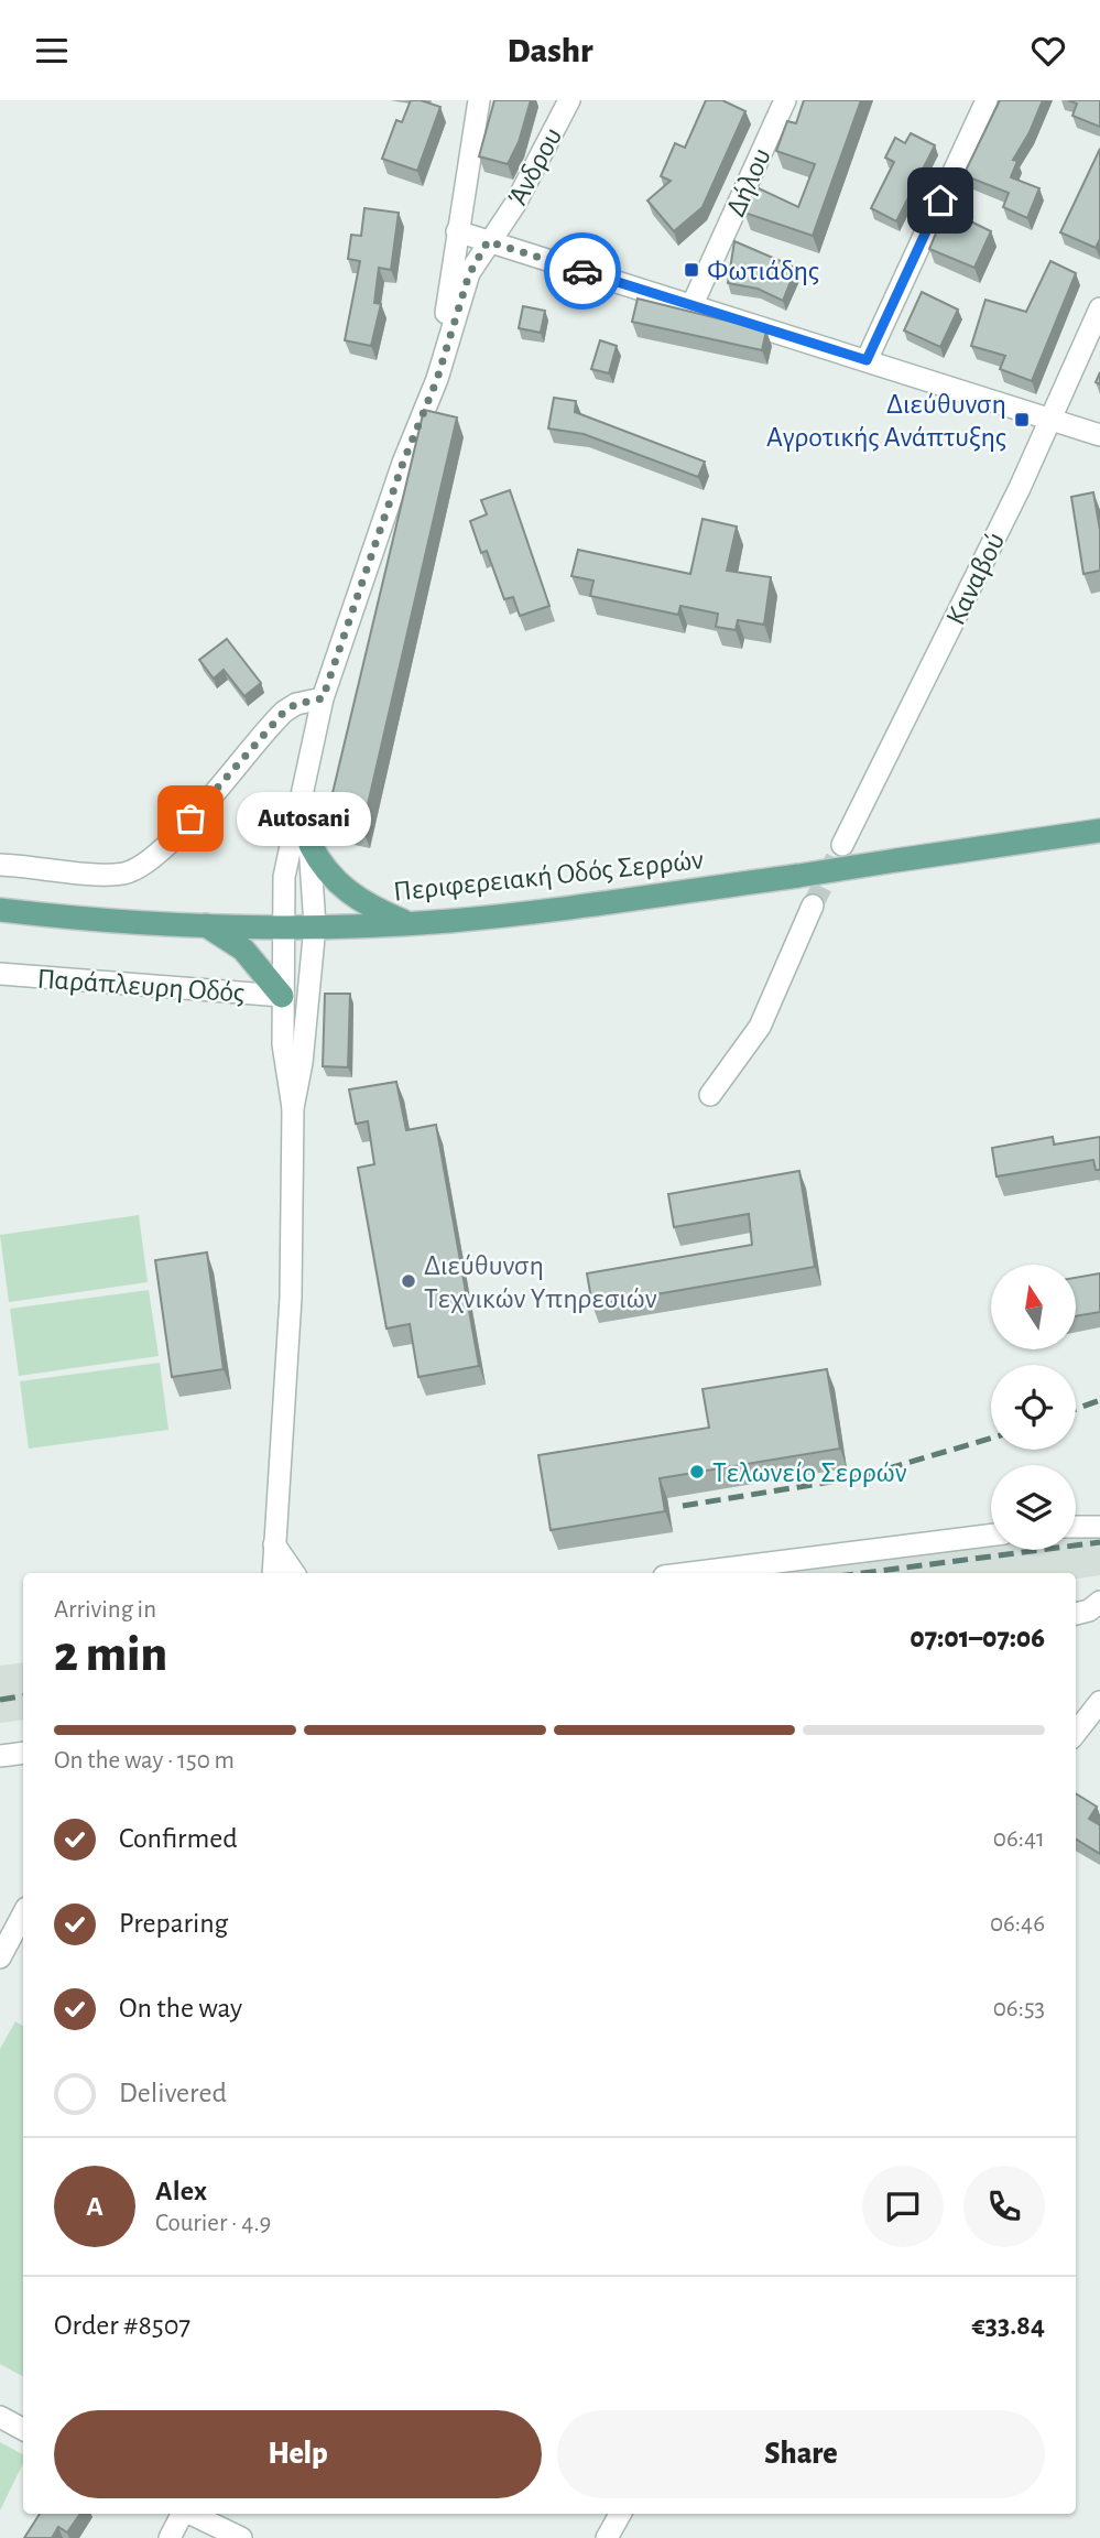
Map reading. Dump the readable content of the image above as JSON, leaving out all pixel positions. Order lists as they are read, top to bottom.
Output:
{
  "streets": {
    "main road": ["Περιφερειακή Οδός Σερρών"],
    "street": [
      "Άνδρου",
      "Δήλου",
      "Καναβού",
      "Παράπλευρη Οδός"
    ]
  },
  "crossings": [
    ["Άνδρου", "Περιφερειακή Οδός Σερρών"],
    ["Άνδρου", "Παράπλευρη Οδός"]
  ],
  "places": {
    "transit": ["Φωτιάδης", "Διεύθυνση Αγροτικής Ανάπτυξης"],
    "other": ["Autosani", "Διεύθυνση Τεχνικών Υπηρεσιών", "Τελωνείο Σερρών"]
  },
  "north": "top",
  "page": {
    "header": "Dashr",
    "bubble": "Autosani",
    "heading": ["2 min", "Arriving in", "07:01–07:06"],
    "panel": [
      "Alex",
      "Courier · 4.9",
      "Order #8507",
      "€33.84"
    ],
    "bar": "On the way · 150 m",
    "list": [
      ["Confirmed", "06:41"],
      ["Preparing", "06:46"],
      ["On the way", "06:53"],
      "Delivered"
    ],
    "round": "A",
    "buttons": ["Help", "Share"]
  }
}
